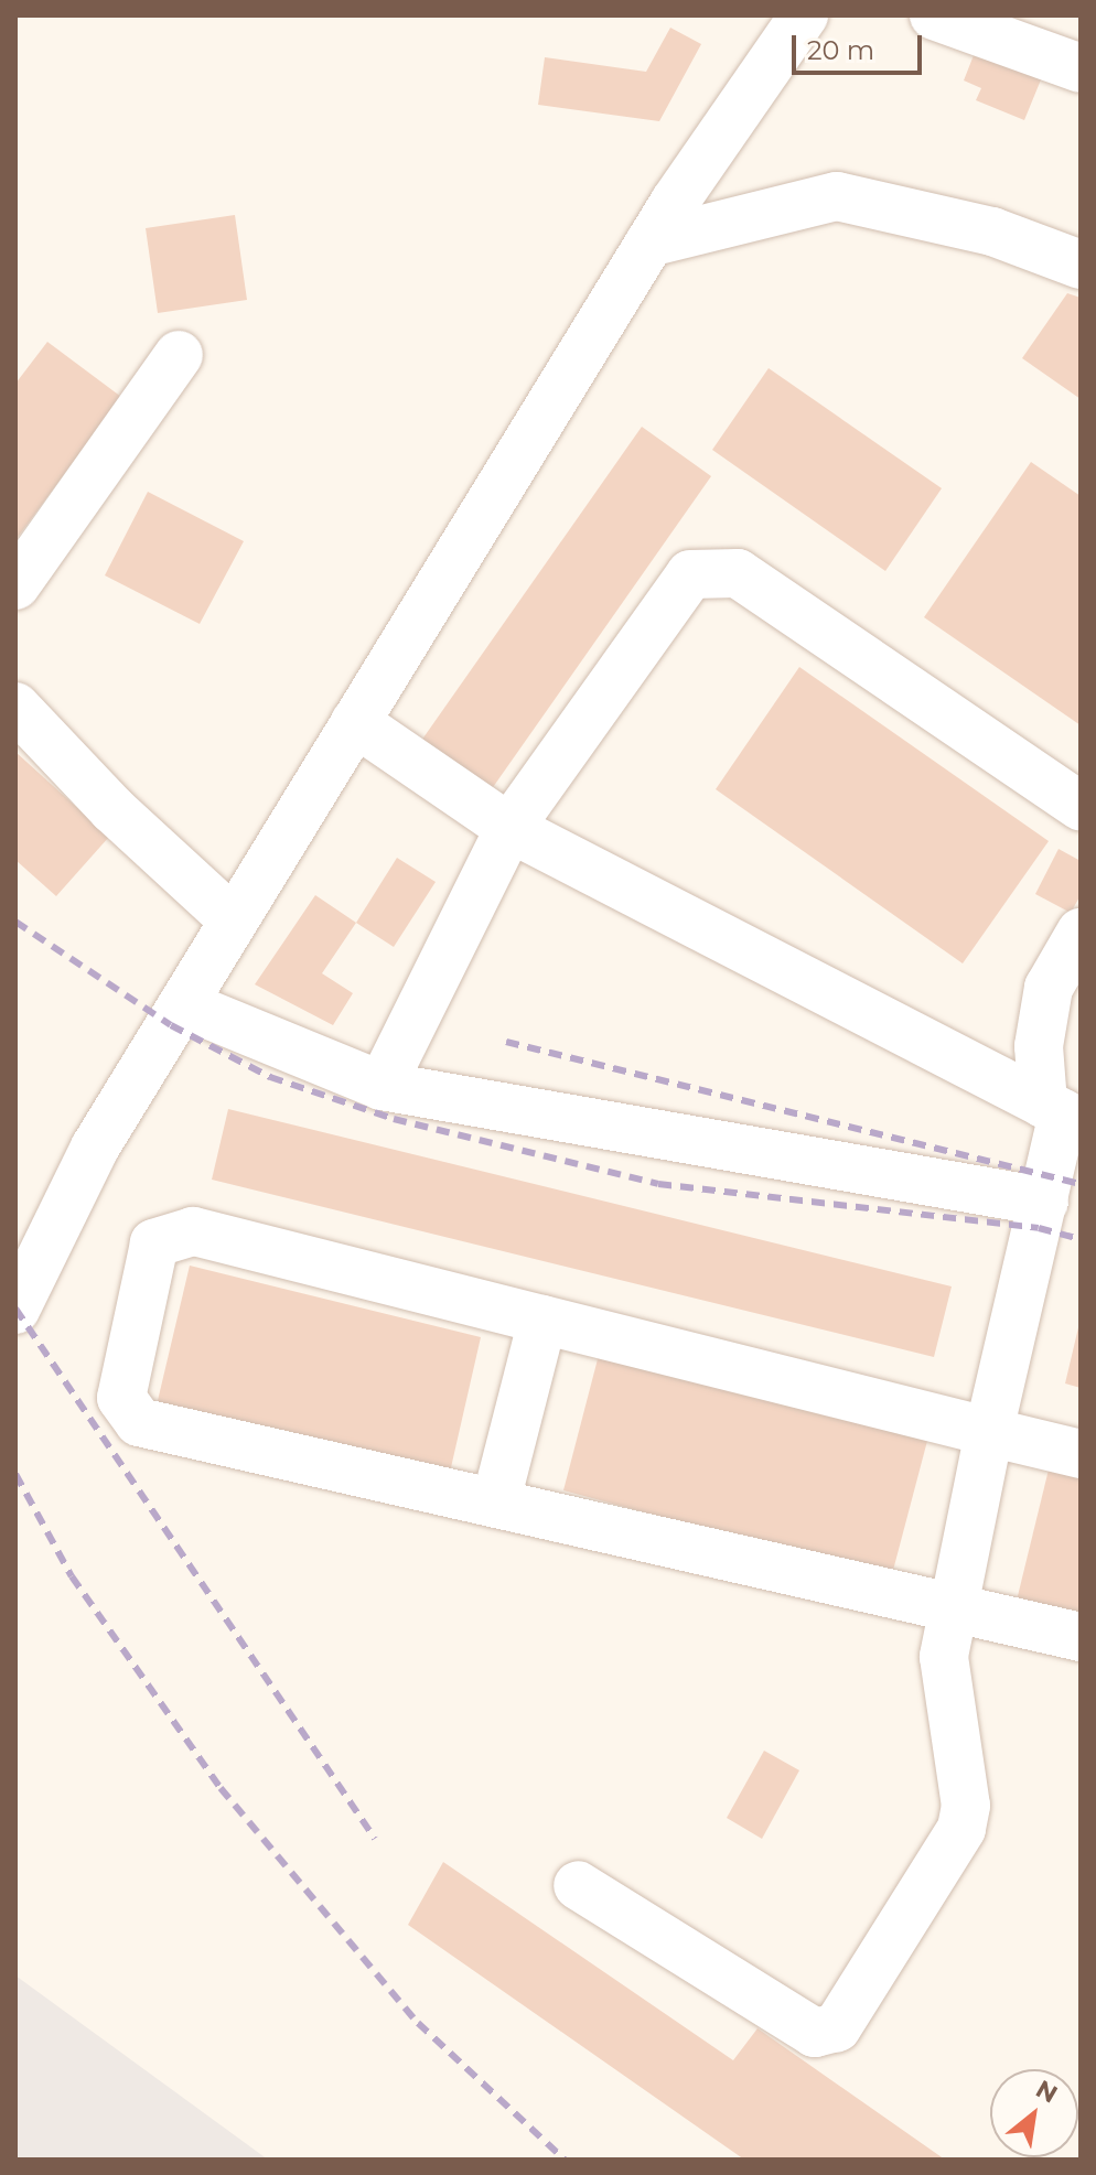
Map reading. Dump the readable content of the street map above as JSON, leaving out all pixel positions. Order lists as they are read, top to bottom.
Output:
{
  "scale_bar": "20 m",
  "north": "top right"
}
